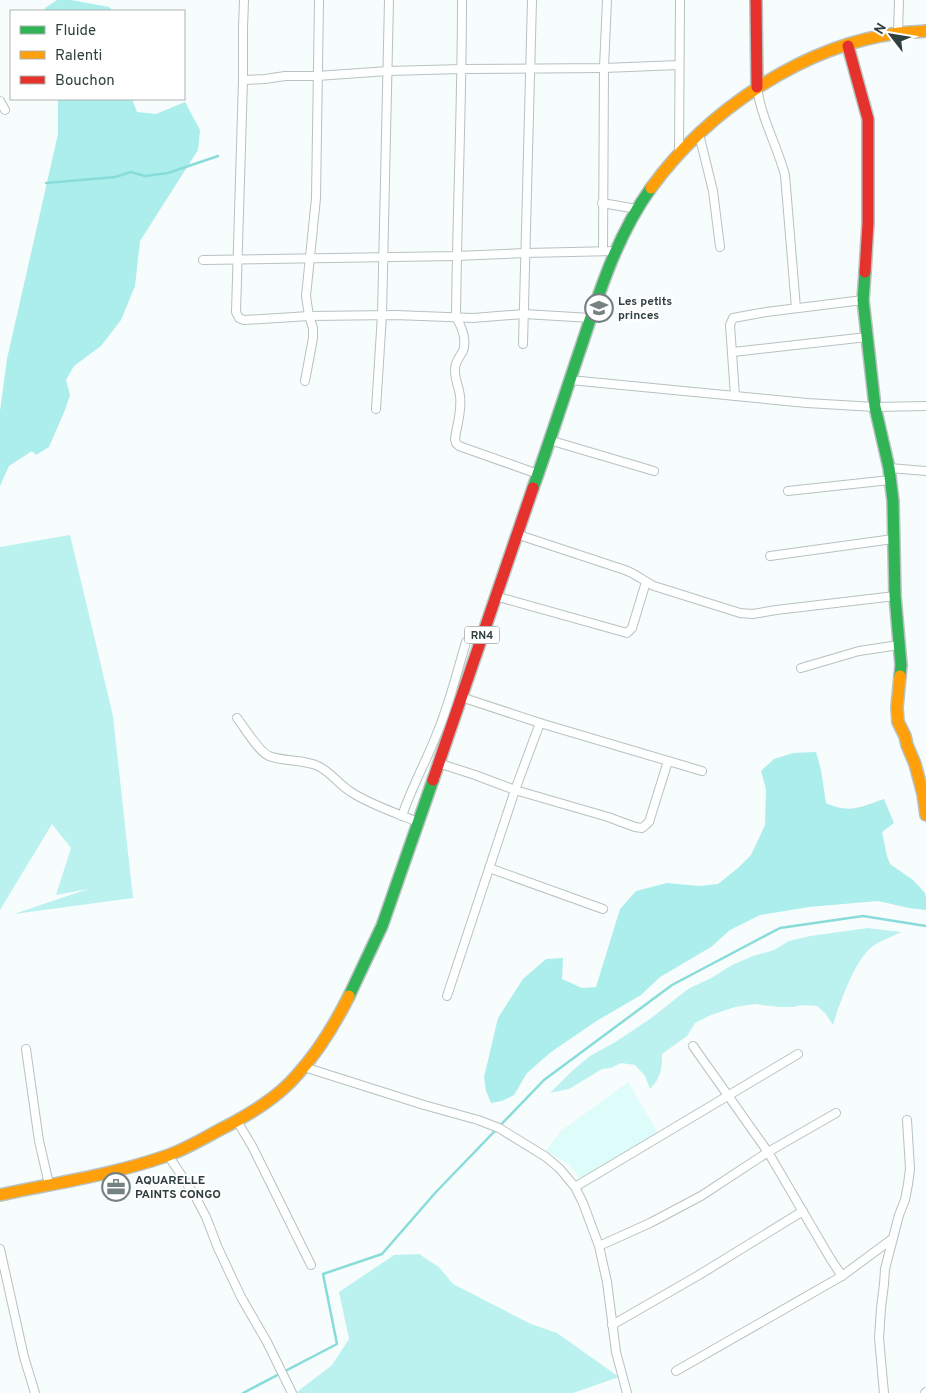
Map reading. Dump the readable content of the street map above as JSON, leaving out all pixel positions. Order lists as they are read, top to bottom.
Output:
{
  "streets": {
    "main road": ["RN4"]
  },
  "places": {
    "school or university": ["Les petits princes"],
    "office": ["AQUARELLE PAINTS CONGO"]
  },
  "legend": ["Fluide", "Ralenti", "Bouchon"],
  "north": "top left"
}
